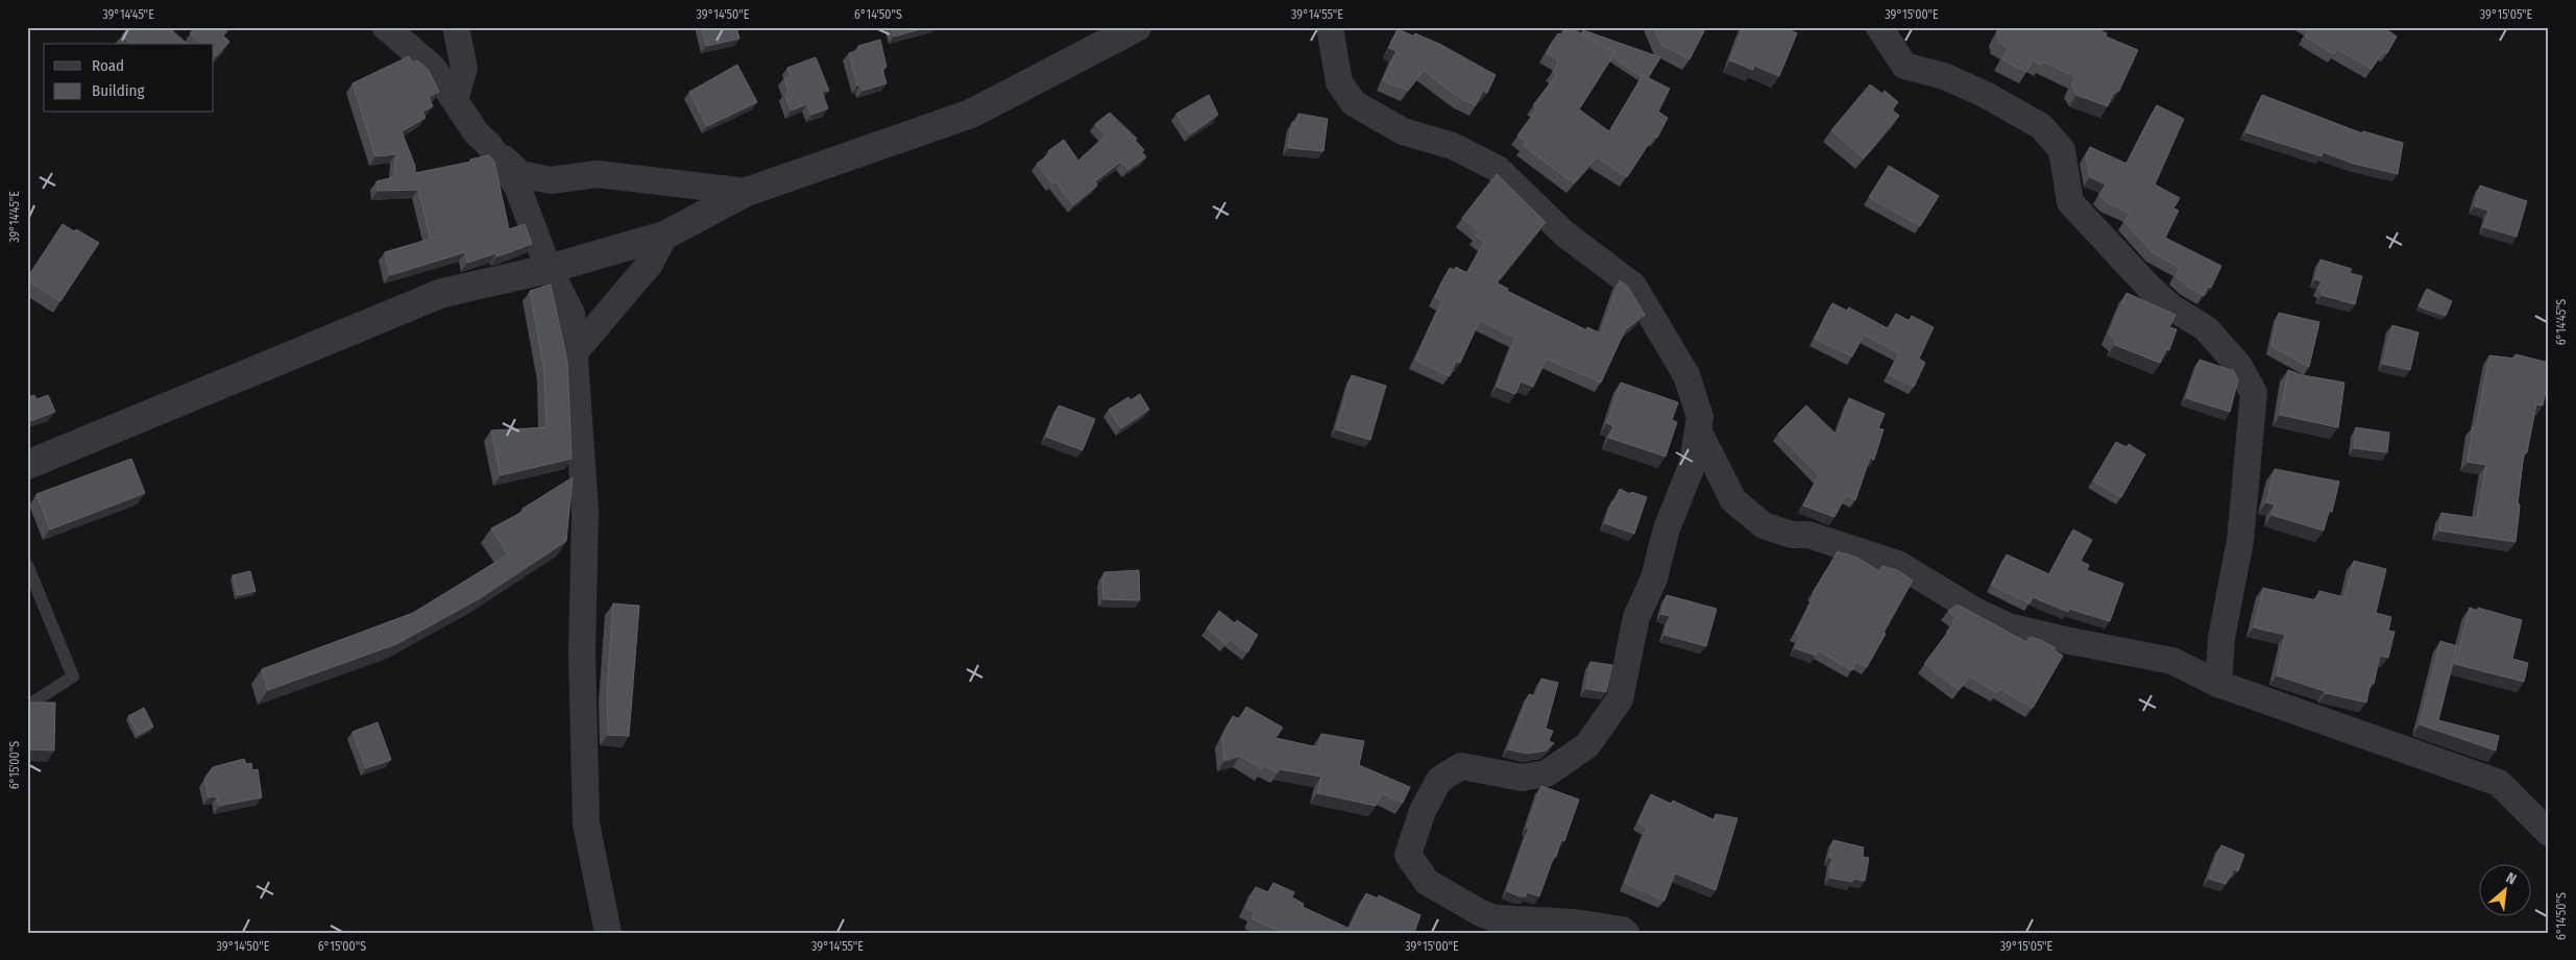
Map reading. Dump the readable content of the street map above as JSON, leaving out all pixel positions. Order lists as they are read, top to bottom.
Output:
{
  "legend": ["Road", "Building"],
  "north": "top right",
  "coordinates": [
    "39°14'45\"E",
    "39°14'50\"E",
    "6°14'50\"S",
    "39°14'55\"E",
    "39°15'00\"E",
    "39°15'05\"E",
    "6°14'45\"S",
    "6°15'00\"S"
  ]
}
